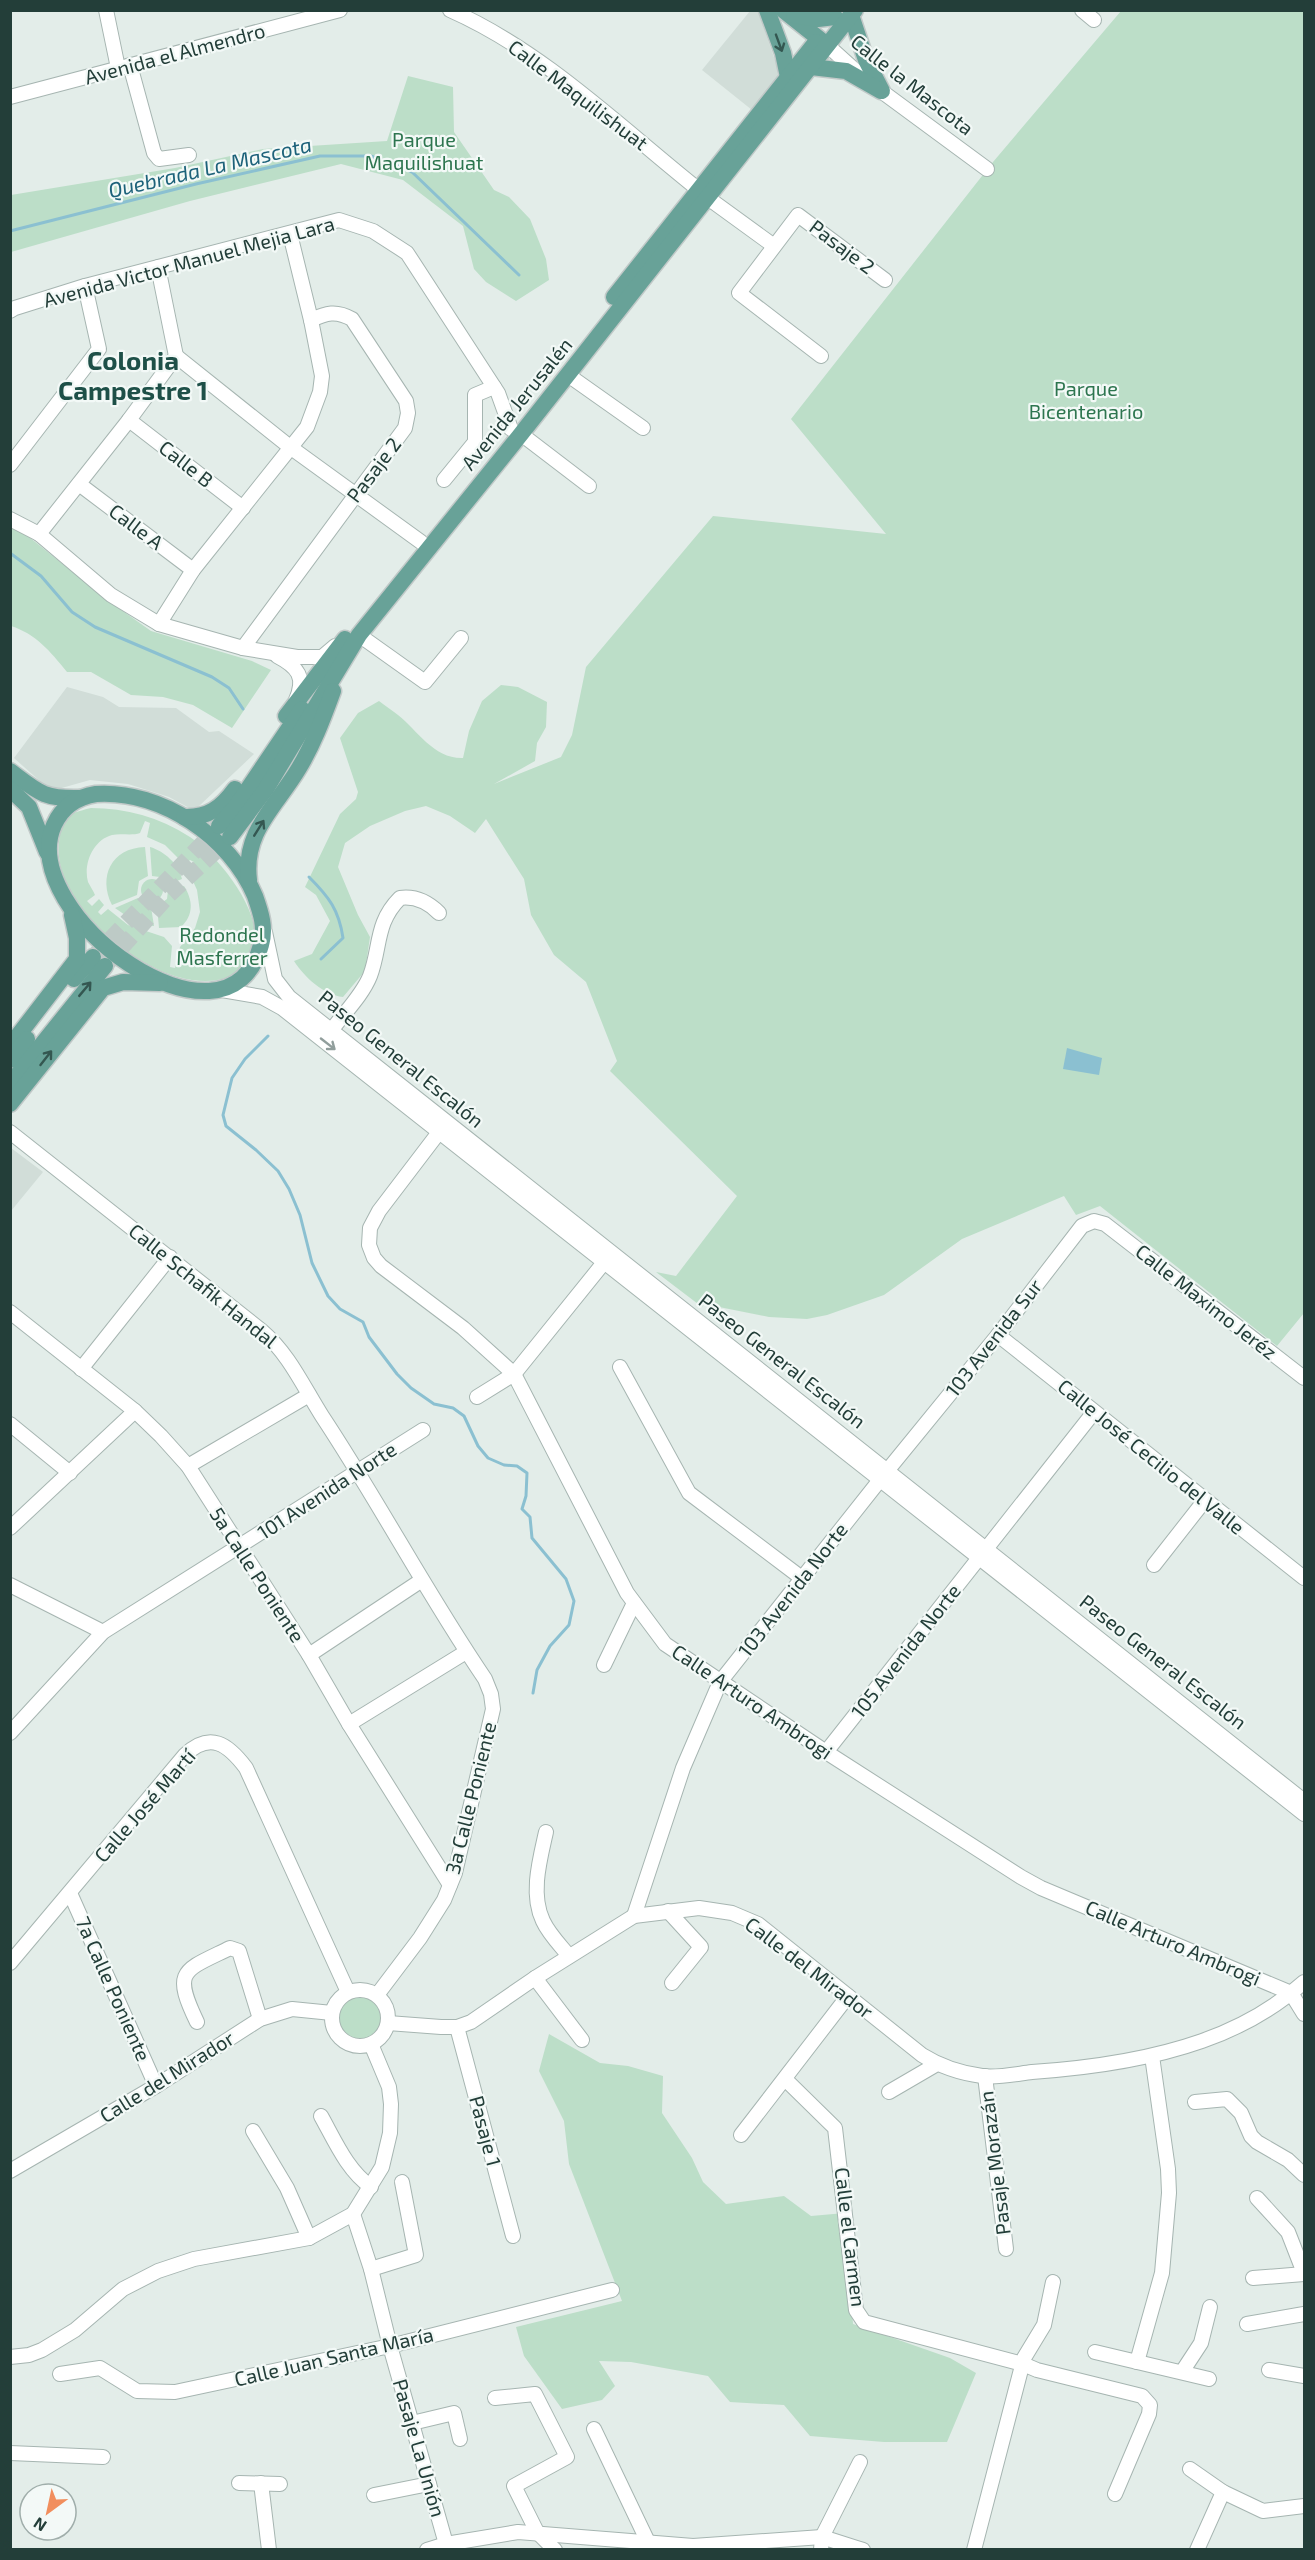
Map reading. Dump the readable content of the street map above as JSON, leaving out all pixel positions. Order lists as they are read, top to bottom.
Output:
{
  "streets": {
    "main road": ["Calle la Mascota", "Avenida Jerusalén"],
    "street": [
      "Avenida el Almendro",
      "Calle Maquilishuat",
      "Pasaje 2",
      "Avenida Victor Manuel Mejia Lara",
      "Calle B",
      "Calle A",
      "Paseo General Escalón",
      "Calle Schafik Handal",
      "Calle Maximo Jeréz",
      "103 Avenida Sur",
      "Calle José Cecilio del Valle",
      "101 Avenida Norte",
      "5a Calle Poniente",
      "103 Avenida Norte",
      "105 Avenida Norte",
      "Calle Arturo Ambrogi",
      "3a Calle Poniente",
      "Calle José Martí",
      "Calle del Mirador",
      "7a Calle Poniente",
      "Pasaje 1",
      "Pasaje Morazán",
      "Calle el Carmen",
      "Calle Juan Santa María",
      "Pasaje La Unión"
    ]
  },
  "crossings": [
    ["Calle la Mascota", "Avenida Jerusalén"],
    ["Calle Maquilishuat", "Pasaje 2"],
    ["Calle Maquilishuat", "Avenida Jerusalén"],
    ["Avenida Victor Manuel Mejia Lara", "Avenida Jerusalén"],
    ["Paseo General Escalón", "103 Avenida Sur"],
    ["Paseo General Escalón", "103 Avenida Norte"],
    ["Paseo General Escalón", "105 Avenida Norte"],
    ["Paseo General Escalón", "Calle Arturo Ambrogi"],
    ["Calle Schafik Handal", "101 Avenida Norte"],
    ["Calle Schafik Handal", "3a Calle Poniente"],
    ["Calle Maximo Jeréz", "103 Avenida Sur"],
    ["103 Avenida Sur", "Calle José Cecilio del Valle"],
    ["103 Avenida Sur", "103 Avenida Norte"],
    ["Calle José Cecilio del Valle", "105 Avenida Norte"],
    ["101 Avenida Norte", "5a Calle Poniente"],
    ["101 Avenida Norte", "3a Calle Poniente"],
    ["5a Calle Poniente", "3a Calle Poniente"],
    ["103 Avenida Norte", "Calle Arturo Ambrogi"],
    ["103 Avenida Norte", "Calle del Mirador"],
    ["105 Avenida Norte", "Calle Arturo Ambrogi"],
    ["3a Calle Poniente", "Calle José Martí"],
    ["3a Calle Poniente", "Calle del Mirador"],
    ["Calle José Martí", "Calle del Mirador"],
    ["Calle José Martí", "7a Calle Poniente"],
    ["Calle del Mirador", "7a Calle Poniente"],
    ["Calle del Mirador", "Pasaje 1"],
    ["Calle del Mirador", "Pasaje Morazán"],
    ["Calle Juan Santa María", "Pasaje La Unión"]
  ],
  "districts": ["Colonia Campestre 1"],
  "water": ["Quebrada La Mascota"],
  "parks": ["Parque Maquilishuat", "Parque Bicentenario", "Redondel Masferrer"],
  "north": "bottom left"
}
